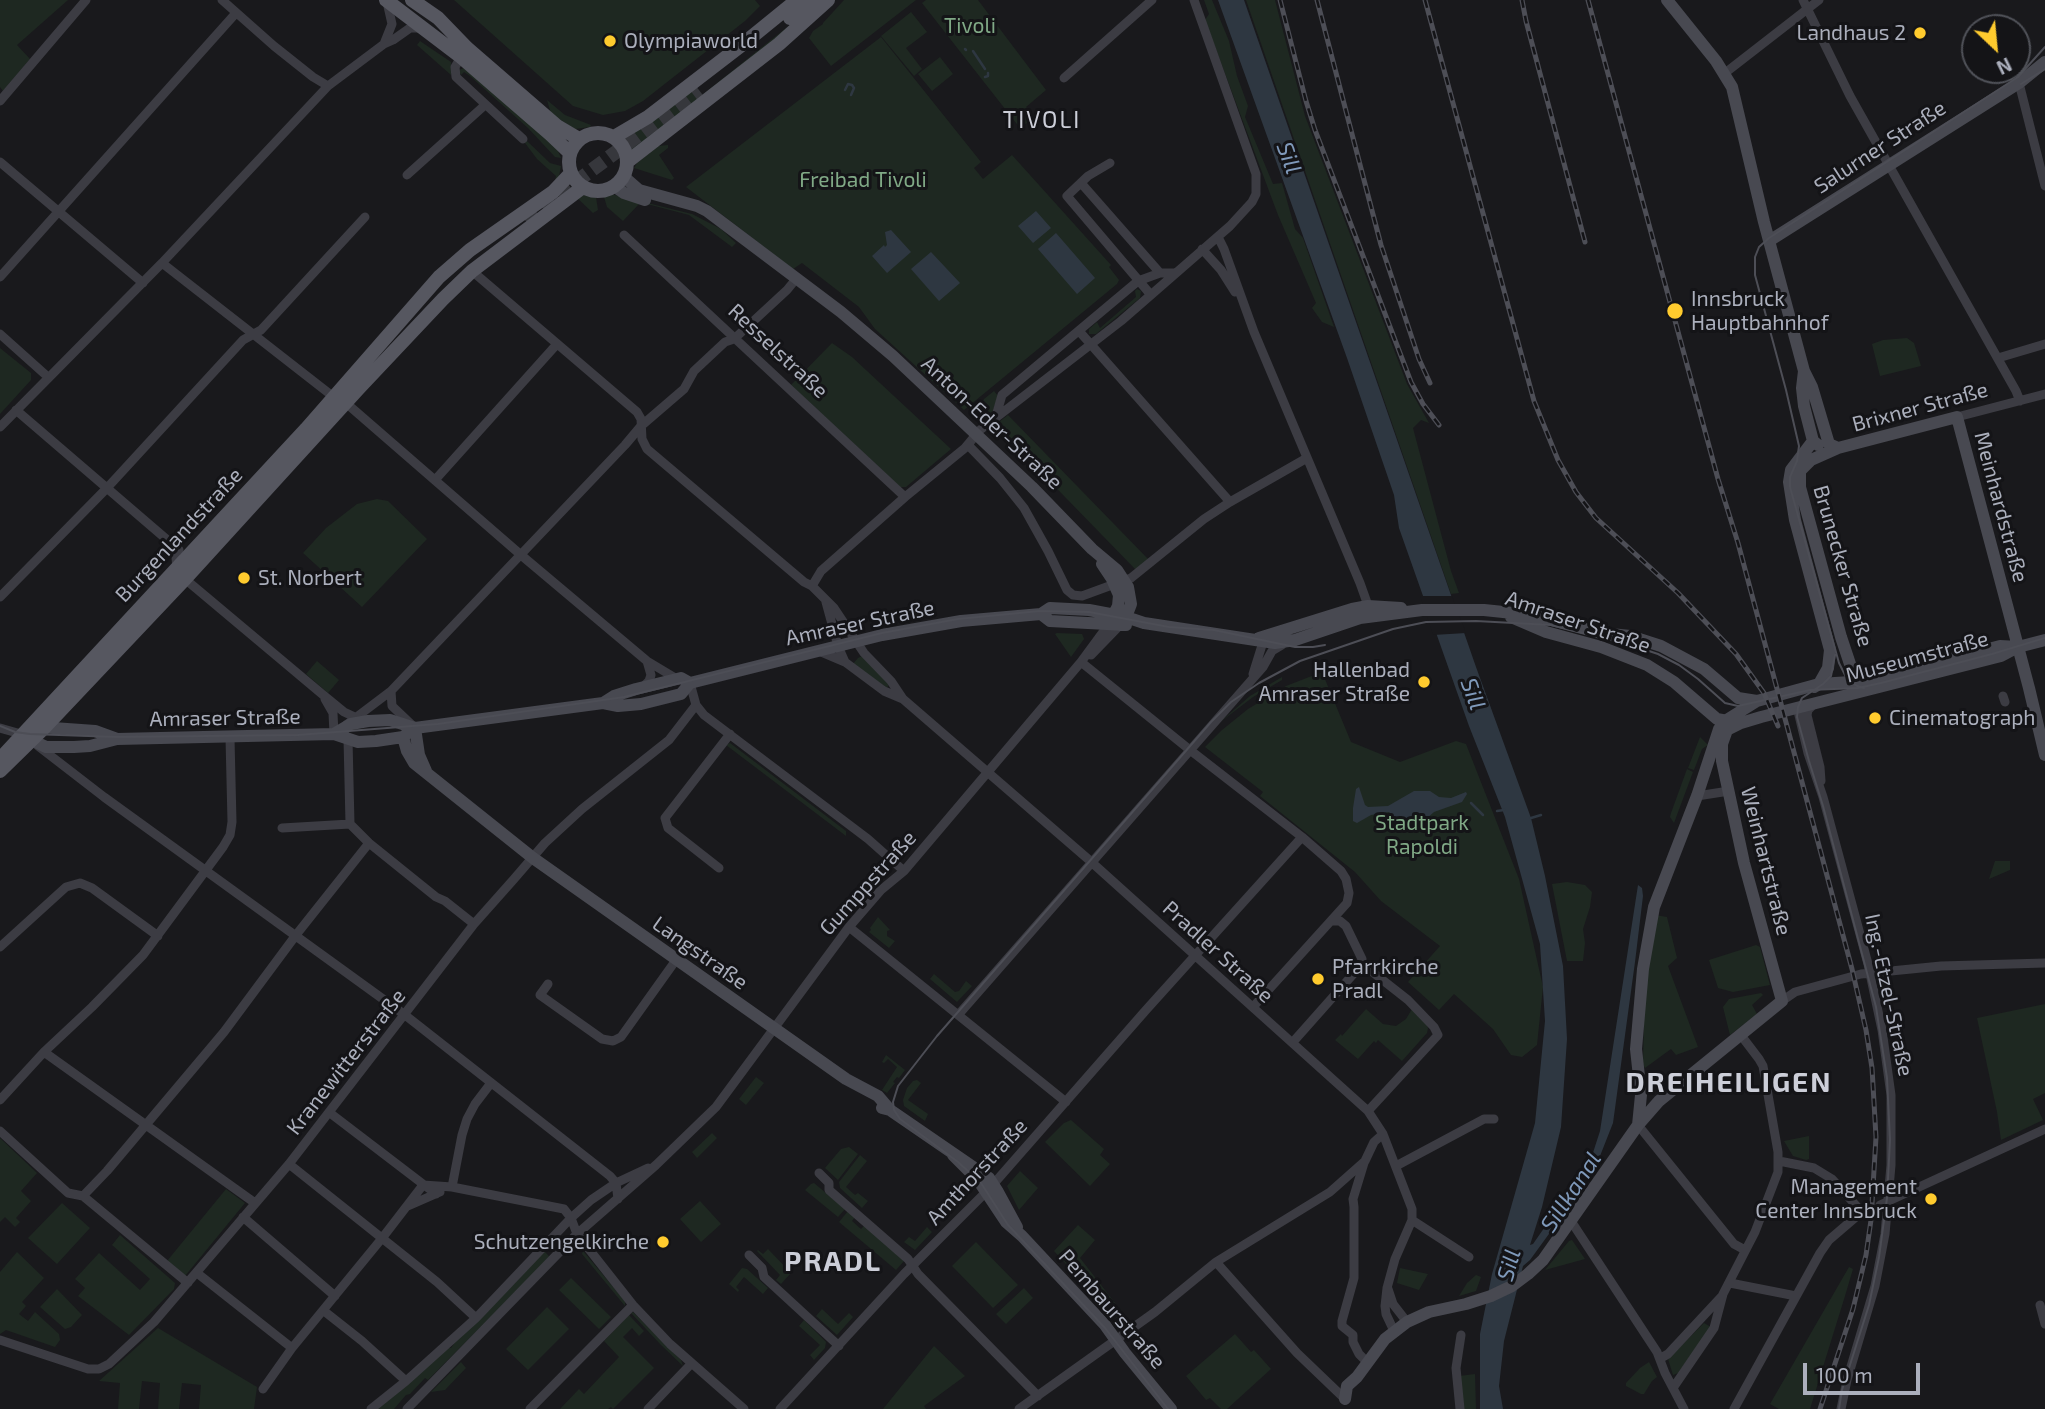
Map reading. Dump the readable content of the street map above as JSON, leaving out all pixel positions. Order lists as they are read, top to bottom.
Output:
{
  "streets": {
    "main road": ["Burgenlandstraße"],
    "street": [
      "Salurner Straße",
      "Resselstraße",
      "Brixner Straße",
      "Anton-Eder-Straße",
      "Meinhardstraße",
      "Brunecker Straße",
      "Amraser Straße",
      "Museumstraße",
      "Weinhartstraße",
      "Gumppstraße",
      "Pradler Straße",
      "Langstraße",
      "Ing.-Etzel-Straße",
      "Kranewitterstraße",
      "Amthorstraße",
      "Pembaurstraße"
    ]
  },
  "crossings": [
    ["Brixner Straße", "Meinhardstraße"],
    ["Brixner Straße", "Brunecker Straße"],
    ["Meinhardstraße", "Museumstraße"],
    ["Burgenlandstraße", "Amraser Straße"],
    ["Brunecker Straße", "Museumstraße"],
    ["Amraser Straße", "Museumstraße"],
    ["Amraser Straße", "Weinhartstraße"],
    ["Amraser Straße", "Gumppstraße"],
    ["Amraser Straße", "Pradler Straße"],
    ["Amraser Straße", "Langstraße"],
    ["Museumstraße", "Weinhartstraße"],
    ["Museumstraße", "Ing.-Etzel-Straße"],
    ["Gumppstraße", "Pradler Straße"],
    ["Gumppstraße", "Langstraße"],
    ["Pradler Straße", "Amthorstraße"],
    ["Langstraße", "Kranewitterstraße"],
    ["Langstraße", "Amthorstraße"],
    ["Langstraße", "Pembaurstraße"],
    ["Amthorstraße", "Pembaurstraße"]
  ],
  "districts": ["TIVOLI", "DREIHEILIGEN", "PRADL"],
  "water": ["Sill", "Sillkanal"],
  "parks": ["Tivoli", "Freibad Tivoli", "Stadtpark Rapoldi"],
  "places": [
    "Landhaus 2",
    "Olympiaworld",
    "Innsbruck Hauptbahnhof",
    "St. Norbert",
    "Hallenbad Amraser Straße",
    "Cinematograph",
    "Pfarrkirche Pradl",
    "Management Center Innsbruck",
    "Schutzengelkirche"
  ],
  "scale_bar": "100 m",
  "north": "bottom right"
}
